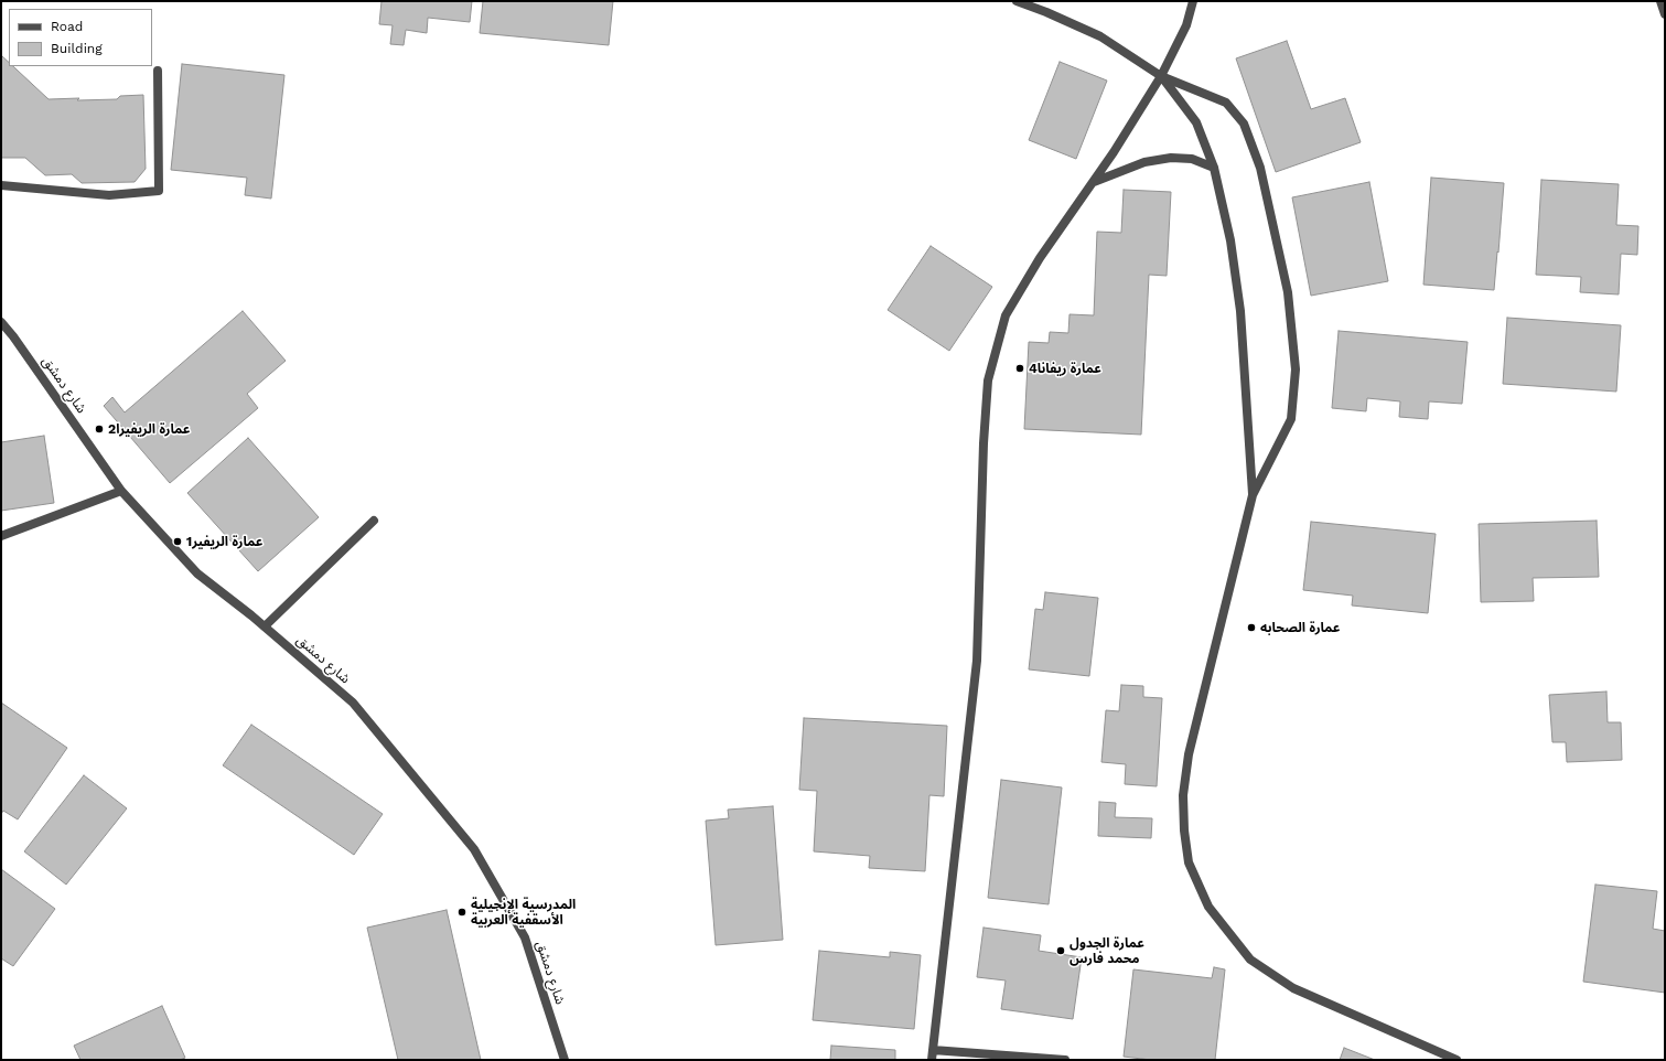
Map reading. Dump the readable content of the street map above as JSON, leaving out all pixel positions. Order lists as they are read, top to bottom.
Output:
{
  "streets": {
    "street": ["شارع دمشق"]
  },
  "places": [
    "عمارة ريفانا4",
    "عمارة الريفيرا2",
    "عمارة الريفير1",
    "عمارة الصحابه",
    "المدرسية الإنجيلية الأسقفية العربية",
    "عمارة الجدول محمد فارس"
  ],
  "legend": ["Road", "Building"]
}
